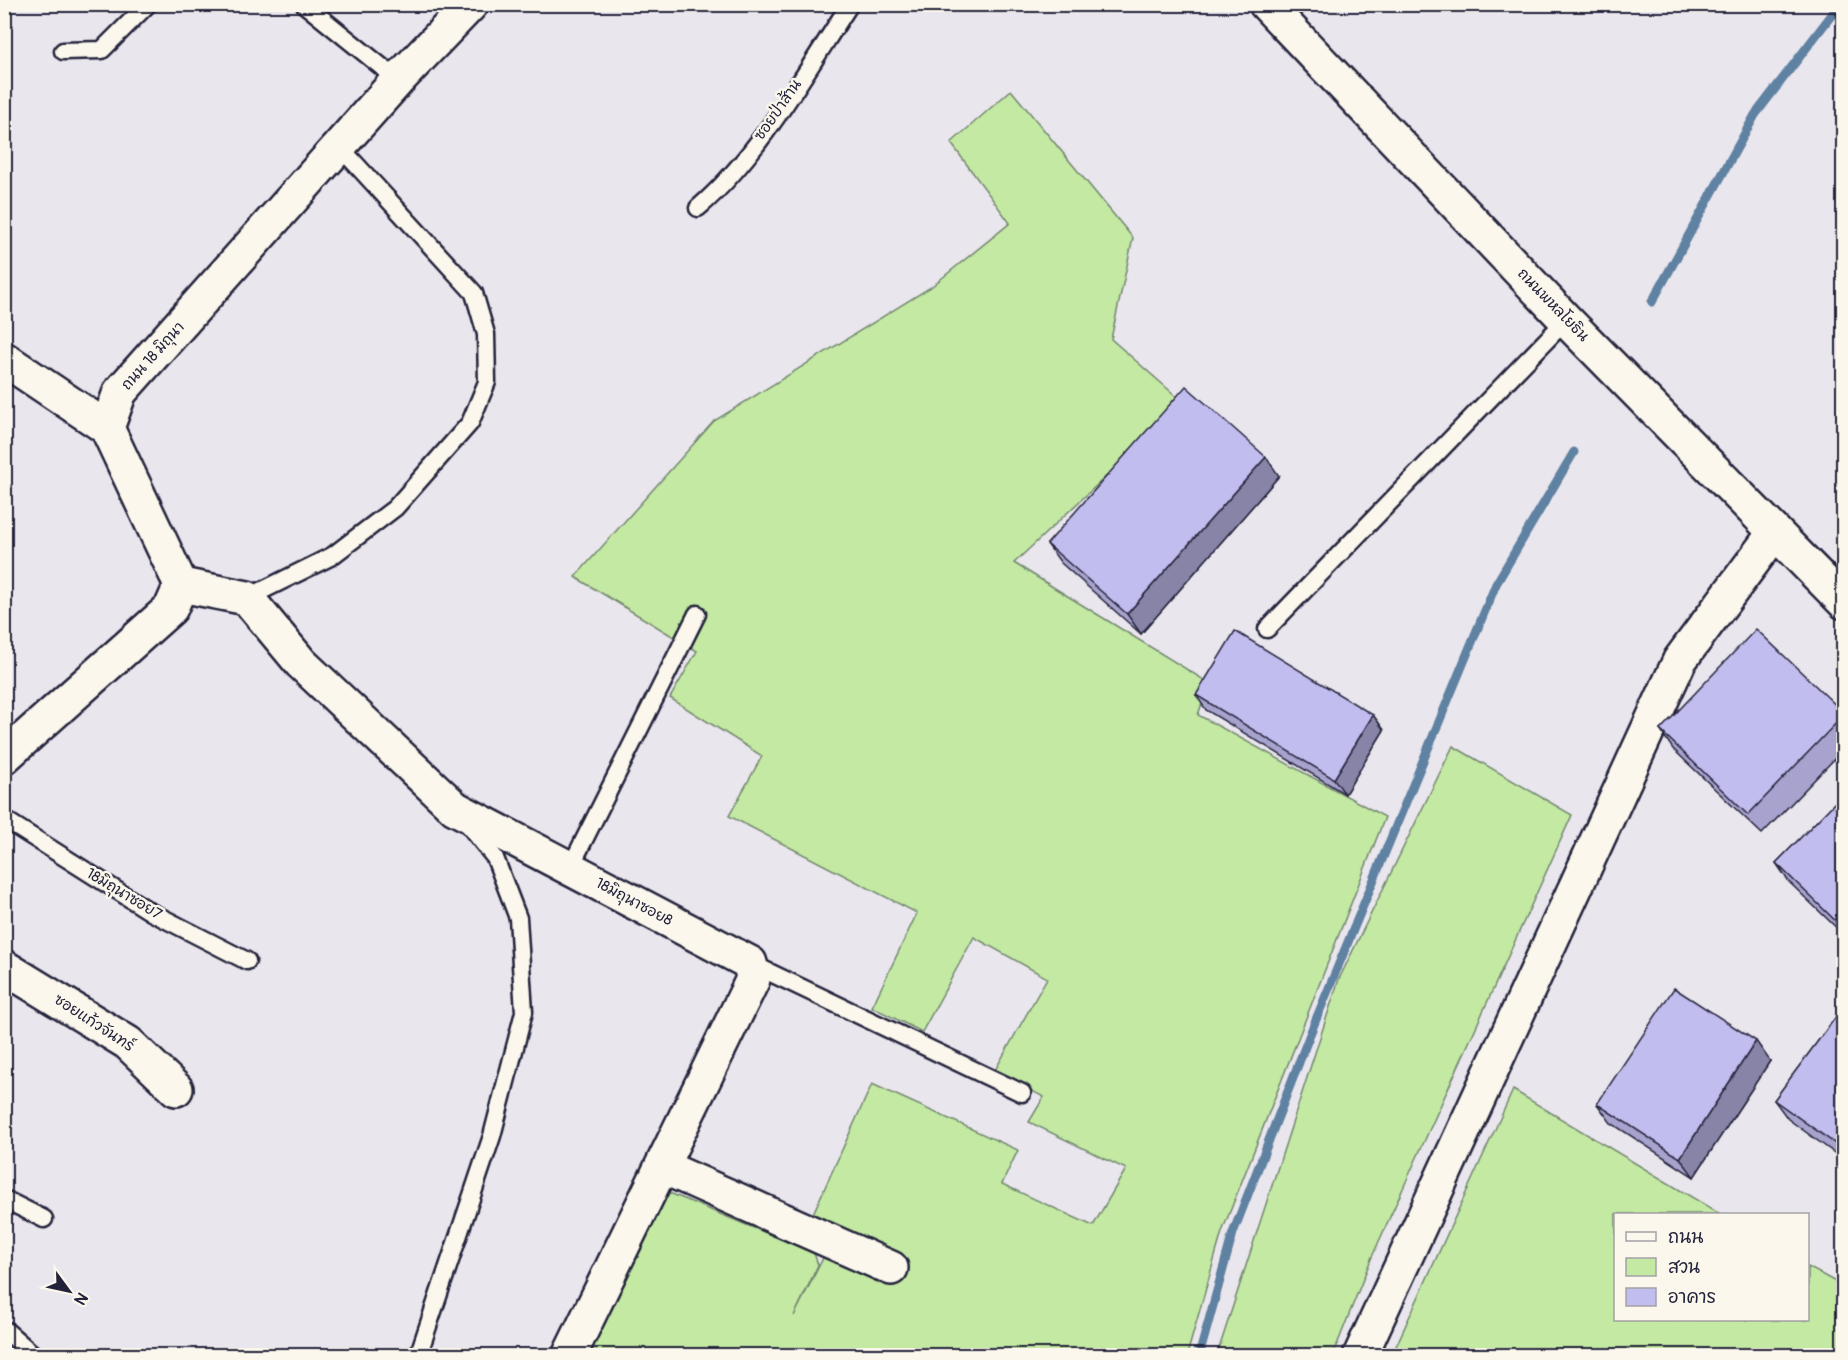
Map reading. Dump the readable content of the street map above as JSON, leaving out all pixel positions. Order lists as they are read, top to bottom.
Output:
{
  "streets": {
    "street": [
      "ถนนพหลโยธิน",
      "ถนน 18 มิถุนา",
      "18มิถุนาซอย8",
      "ซอยแก้วจันทร์"
    ],
    "lane": ["ซอยป่าส้าน", "18มิถุนาซอย7"]
  },
  "legend": ["ถนน", "สวน", "อาคาร"],
  "north": "bottom right"
}
